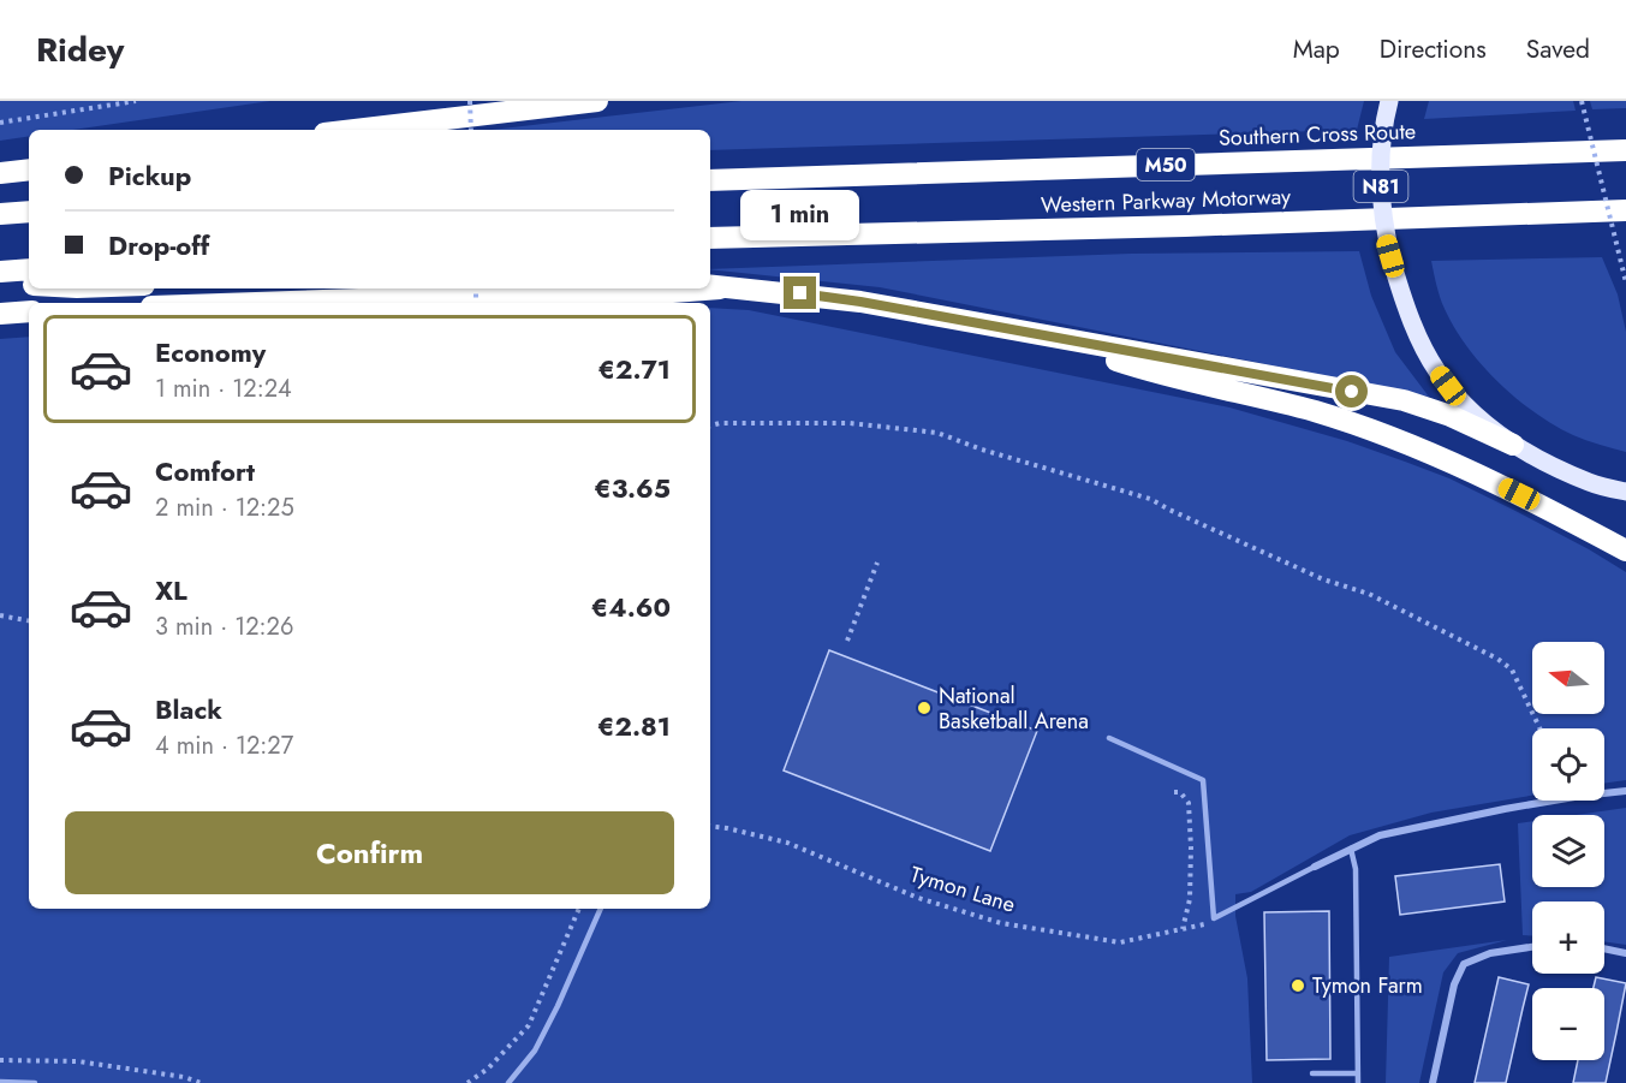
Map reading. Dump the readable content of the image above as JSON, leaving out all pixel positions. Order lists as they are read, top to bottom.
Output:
{
  "streets": {
    "highway": ["Southern Cross Route", "M50", "Western Parkway Motorway"],
    "main road": ["N81"],
    "path": ["Tymon Lane"]
  },
  "places": ["National Basketball Arena", "Tymon Farm"],
  "north": "left",
  "page": {
    "header": "Ridey",
    "nav": ["Map", "Directions", "Saved"],
    "banner": ["Pickup", "Drop-off"],
    "bubble": "1 min",
    "list": [
      {
        "name": "Economy",
        "note": "1 min · 12:24",
        "value": "€2.71"
      },
      {
        "name": "Comfort",
        "note": "2 min · 12:25",
        "value": "€3.65"
      },
      {
        "name": "XL",
        "note": "3 min · 12:26",
        "value": "€4.60"
      },
      {
        "name": "Black",
        "note": "4 min · 12:27",
        "value": "€2.81"
      }
    ],
    "map_buttons": ["+", "−"],
    "buttons": "Confirm"
  }
}
